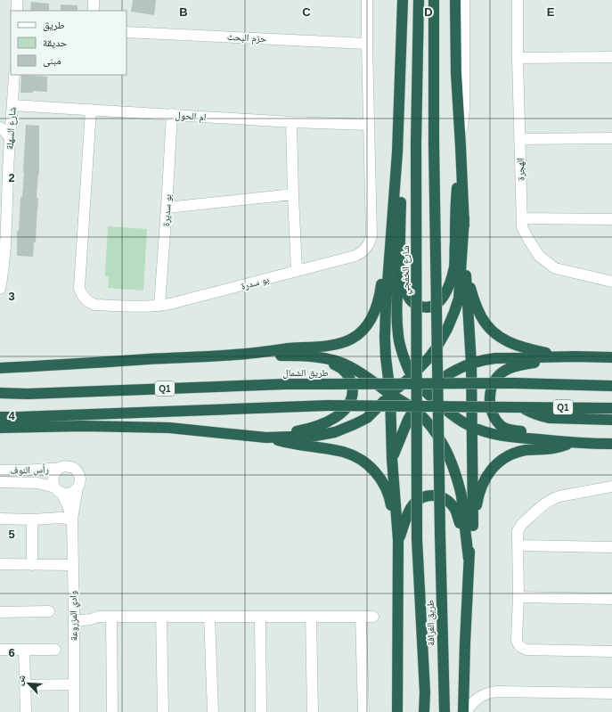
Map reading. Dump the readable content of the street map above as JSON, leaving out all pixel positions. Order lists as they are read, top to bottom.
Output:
{
  "streets": {
    "highway": [
      "شارع الخفجي",
      "طريق الشمال",
      "Q1",
      "طريق الغرافة"
    ],
    "street": [
      "حزم البحث",
      "ام الحول",
      "شارع السهلة",
      "الهجرة",
      "بو سديرة",
      "بو سدرة",
      "رأس النوف",
      "وادي المزروعة"
    ]
  },
  "crossings": [
    ["حزم البحث", "بو سدرة"],
    ["ام الحول", "شارع السهلة"],
    ["ام الحول", "بو سديرة"],
    ["ام الحول", "بو سدرة"],
    ["بو سديرة", "بو سدرة"],
    ["شارع الخفجي", "طريق الغرافة"],
    ["رأس النوف", "وادي المزروعة"]
  ],
  "legend": ["طريق", "حديقة", "مبنى"],
  "north": "top left",
  "grid": {
    "columns": [
      "B",
      "C",
      "D",
      "E"
    ],
    "rows": [
      "2",
      "3",
      "4",
      "5",
      "6"
    ]
  }
}
